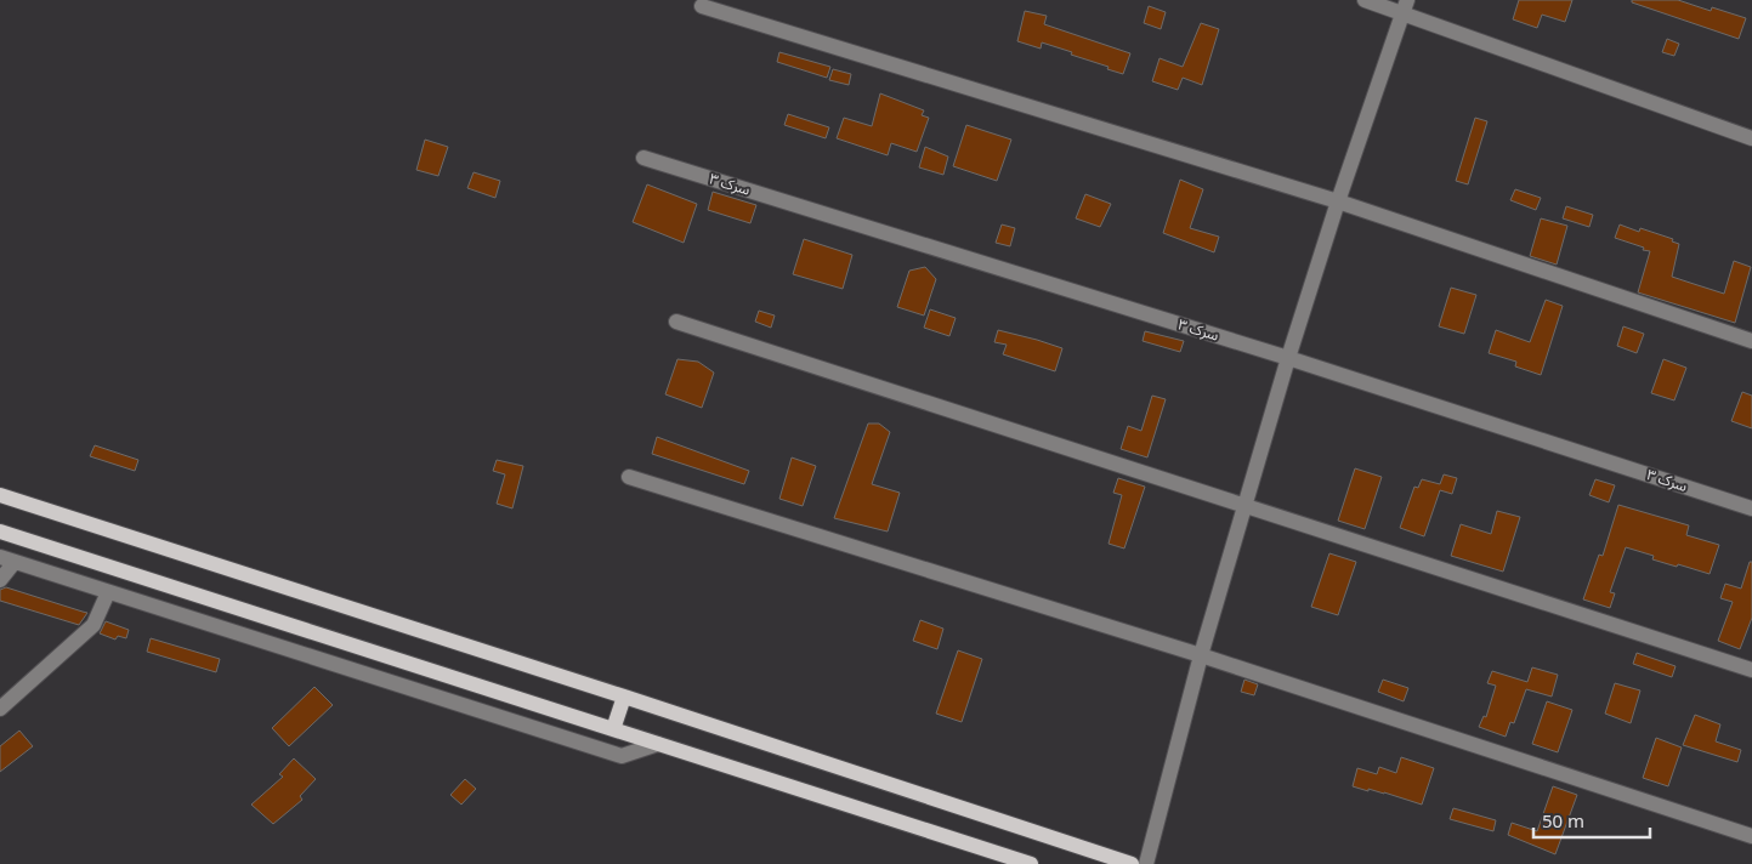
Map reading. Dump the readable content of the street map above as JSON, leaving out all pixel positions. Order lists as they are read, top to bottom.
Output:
{
  "streets": {
    "street": ["سرک ۳"]
  },
  "scale_bar": "50 m"
}
